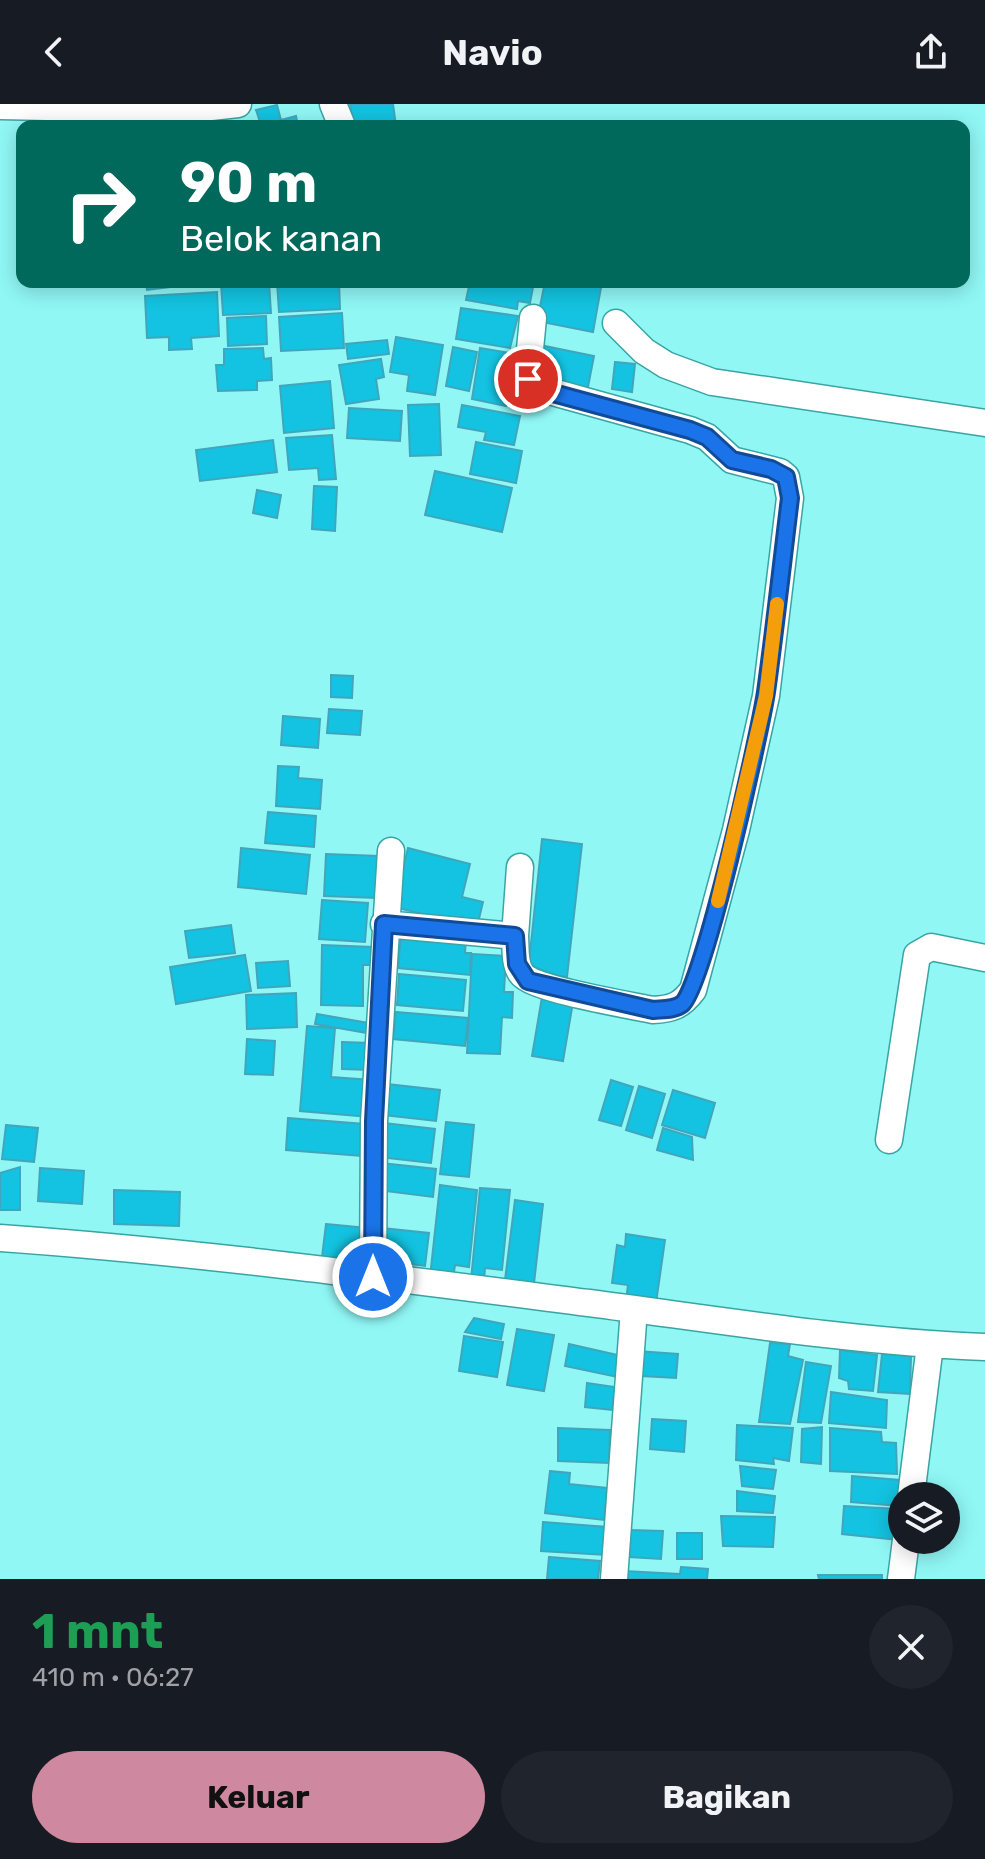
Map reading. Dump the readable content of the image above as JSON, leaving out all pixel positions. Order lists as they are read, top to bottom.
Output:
{
  "page": {
    "header": "Navio",
    "turn": ["90 m", "Belok kanan"],
    "heading": ["1 mnt", "410 m · 06:27"],
    "buttons": ["Keluar", "Bagikan"]
  }
}
